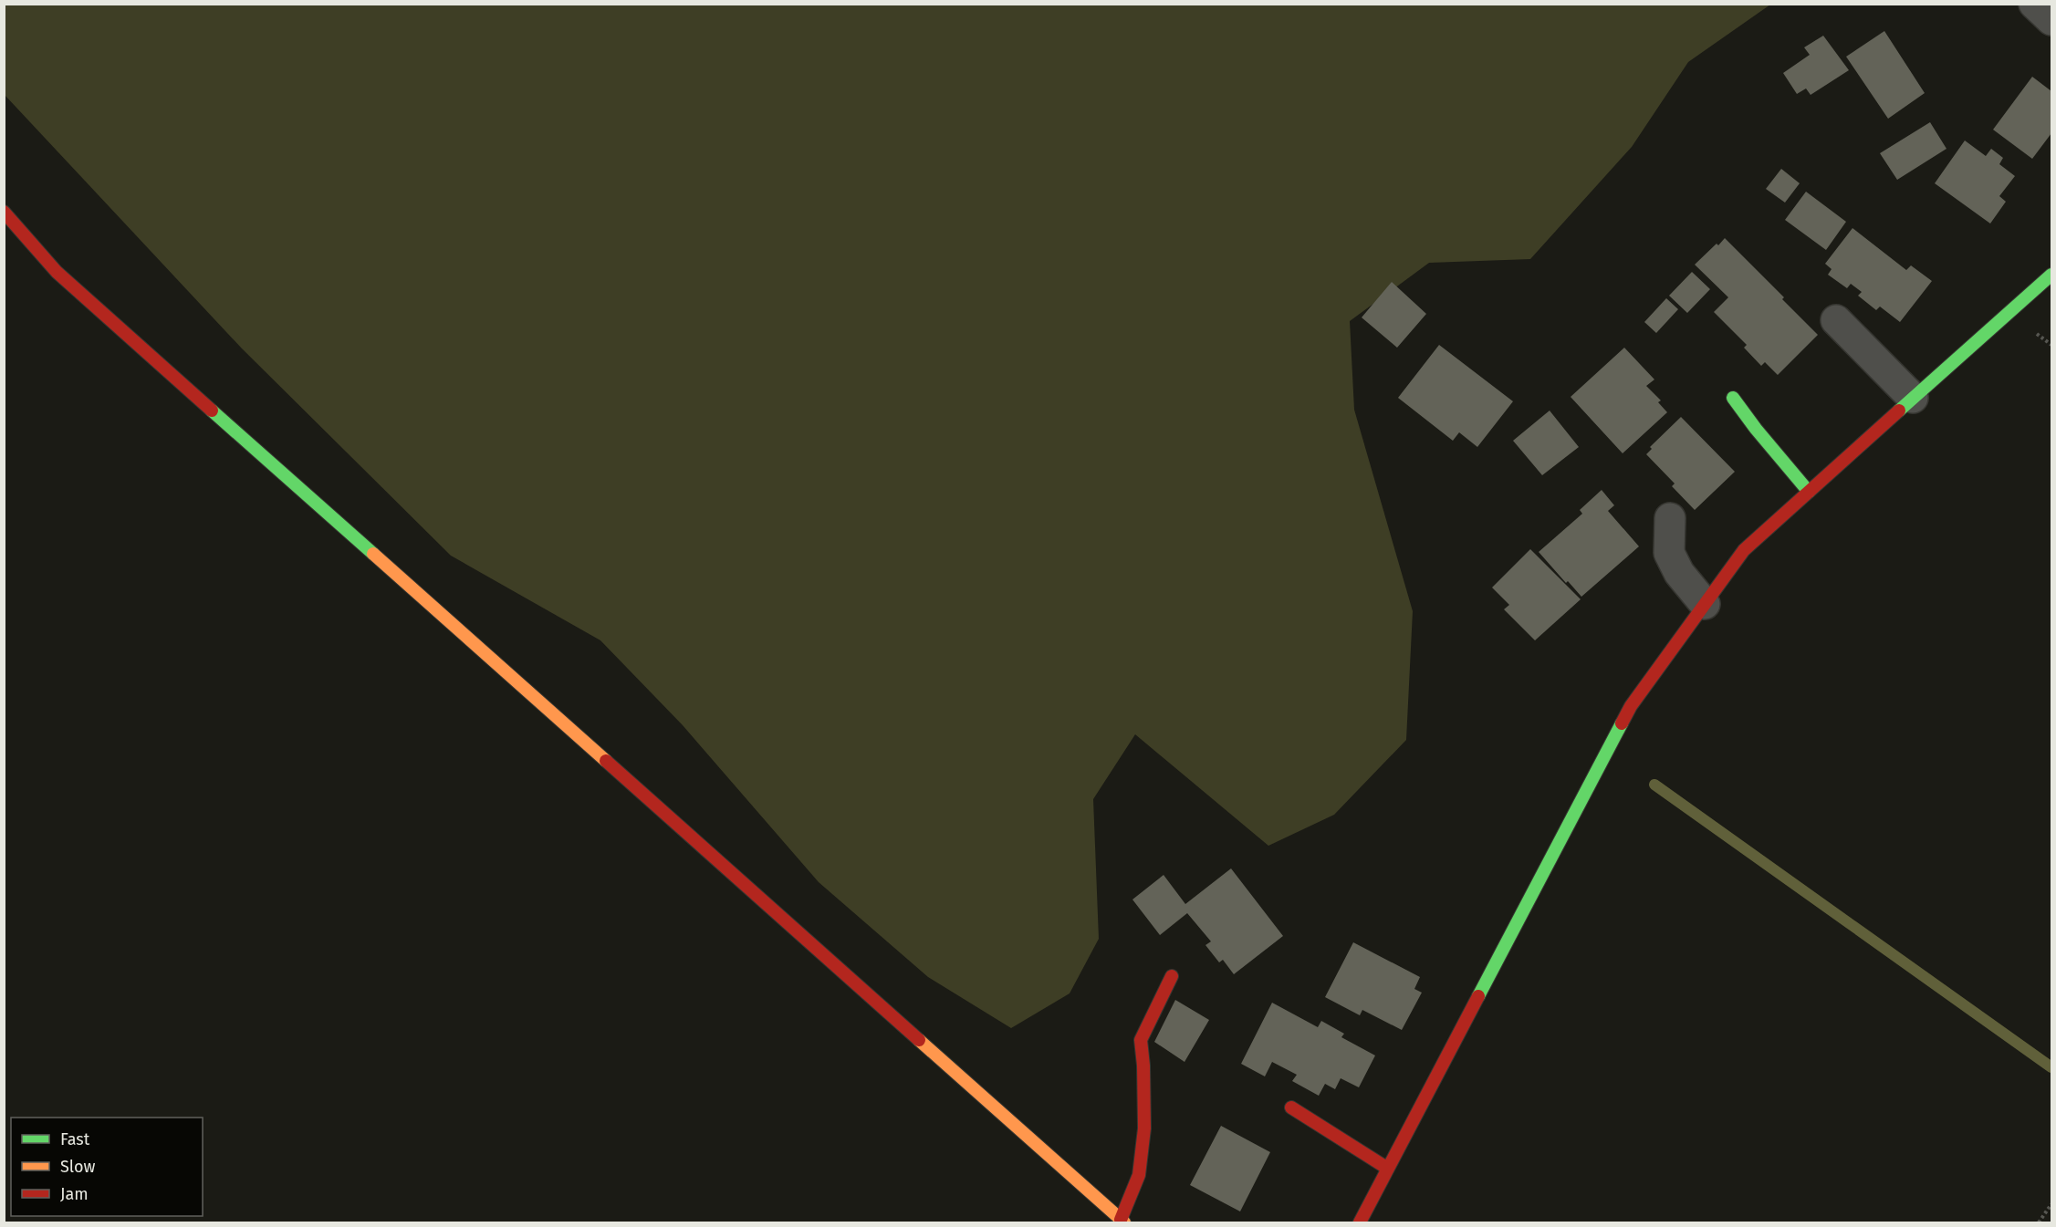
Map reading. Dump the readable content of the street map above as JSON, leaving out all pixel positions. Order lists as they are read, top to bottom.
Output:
{
  "legend": ["Fast", "Slow", "Jam"]
}
